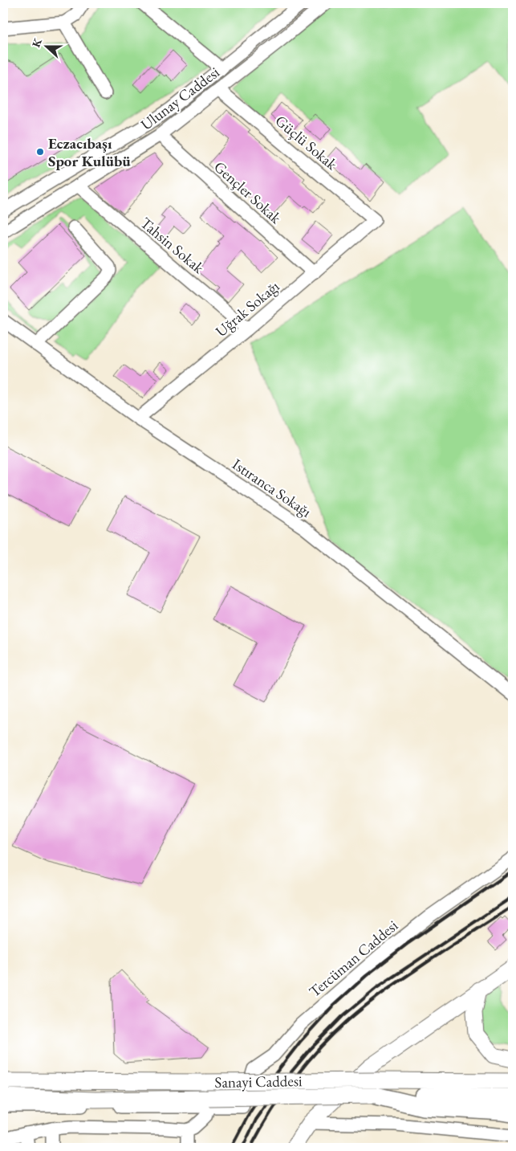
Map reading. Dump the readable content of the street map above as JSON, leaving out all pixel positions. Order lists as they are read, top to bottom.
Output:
{
  "streets": {
    "main road": ["Sanayi Caddesi"],
    "street": [
      "Ulunay Caddesi",
      "Güçlü Sokak",
      "Gençler Sokak",
      "Tahsin Sokak",
      "Uğrak Sokağı",
      "Istıranca Sokağı",
      "Tercüman Caddesi"
    ]
  },
  "crossings": [
    ["Ulunay Caddesi", "Güçlü Sokak"],
    ["Ulunay Caddesi", "Gençler Sokak"],
    ["Ulunay Caddesi", "Tahsin Sokak"],
    ["Güçlü Sokak", "Uğrak Sokağı"],
    ["Gençler Sokak", "Uğrak Sokağı"],
    ["Tahsin Sokak", "Uğrak Sokağı"],
    ["Uğrak Sokağı", "Istıranca Sokağı"],
    ["Tercüman Caddesi", "Sanayi Caddesi"]
  ],
  "places": ["Eczacıbaşı Spor Kulübü"],
  "north": "left"
}
